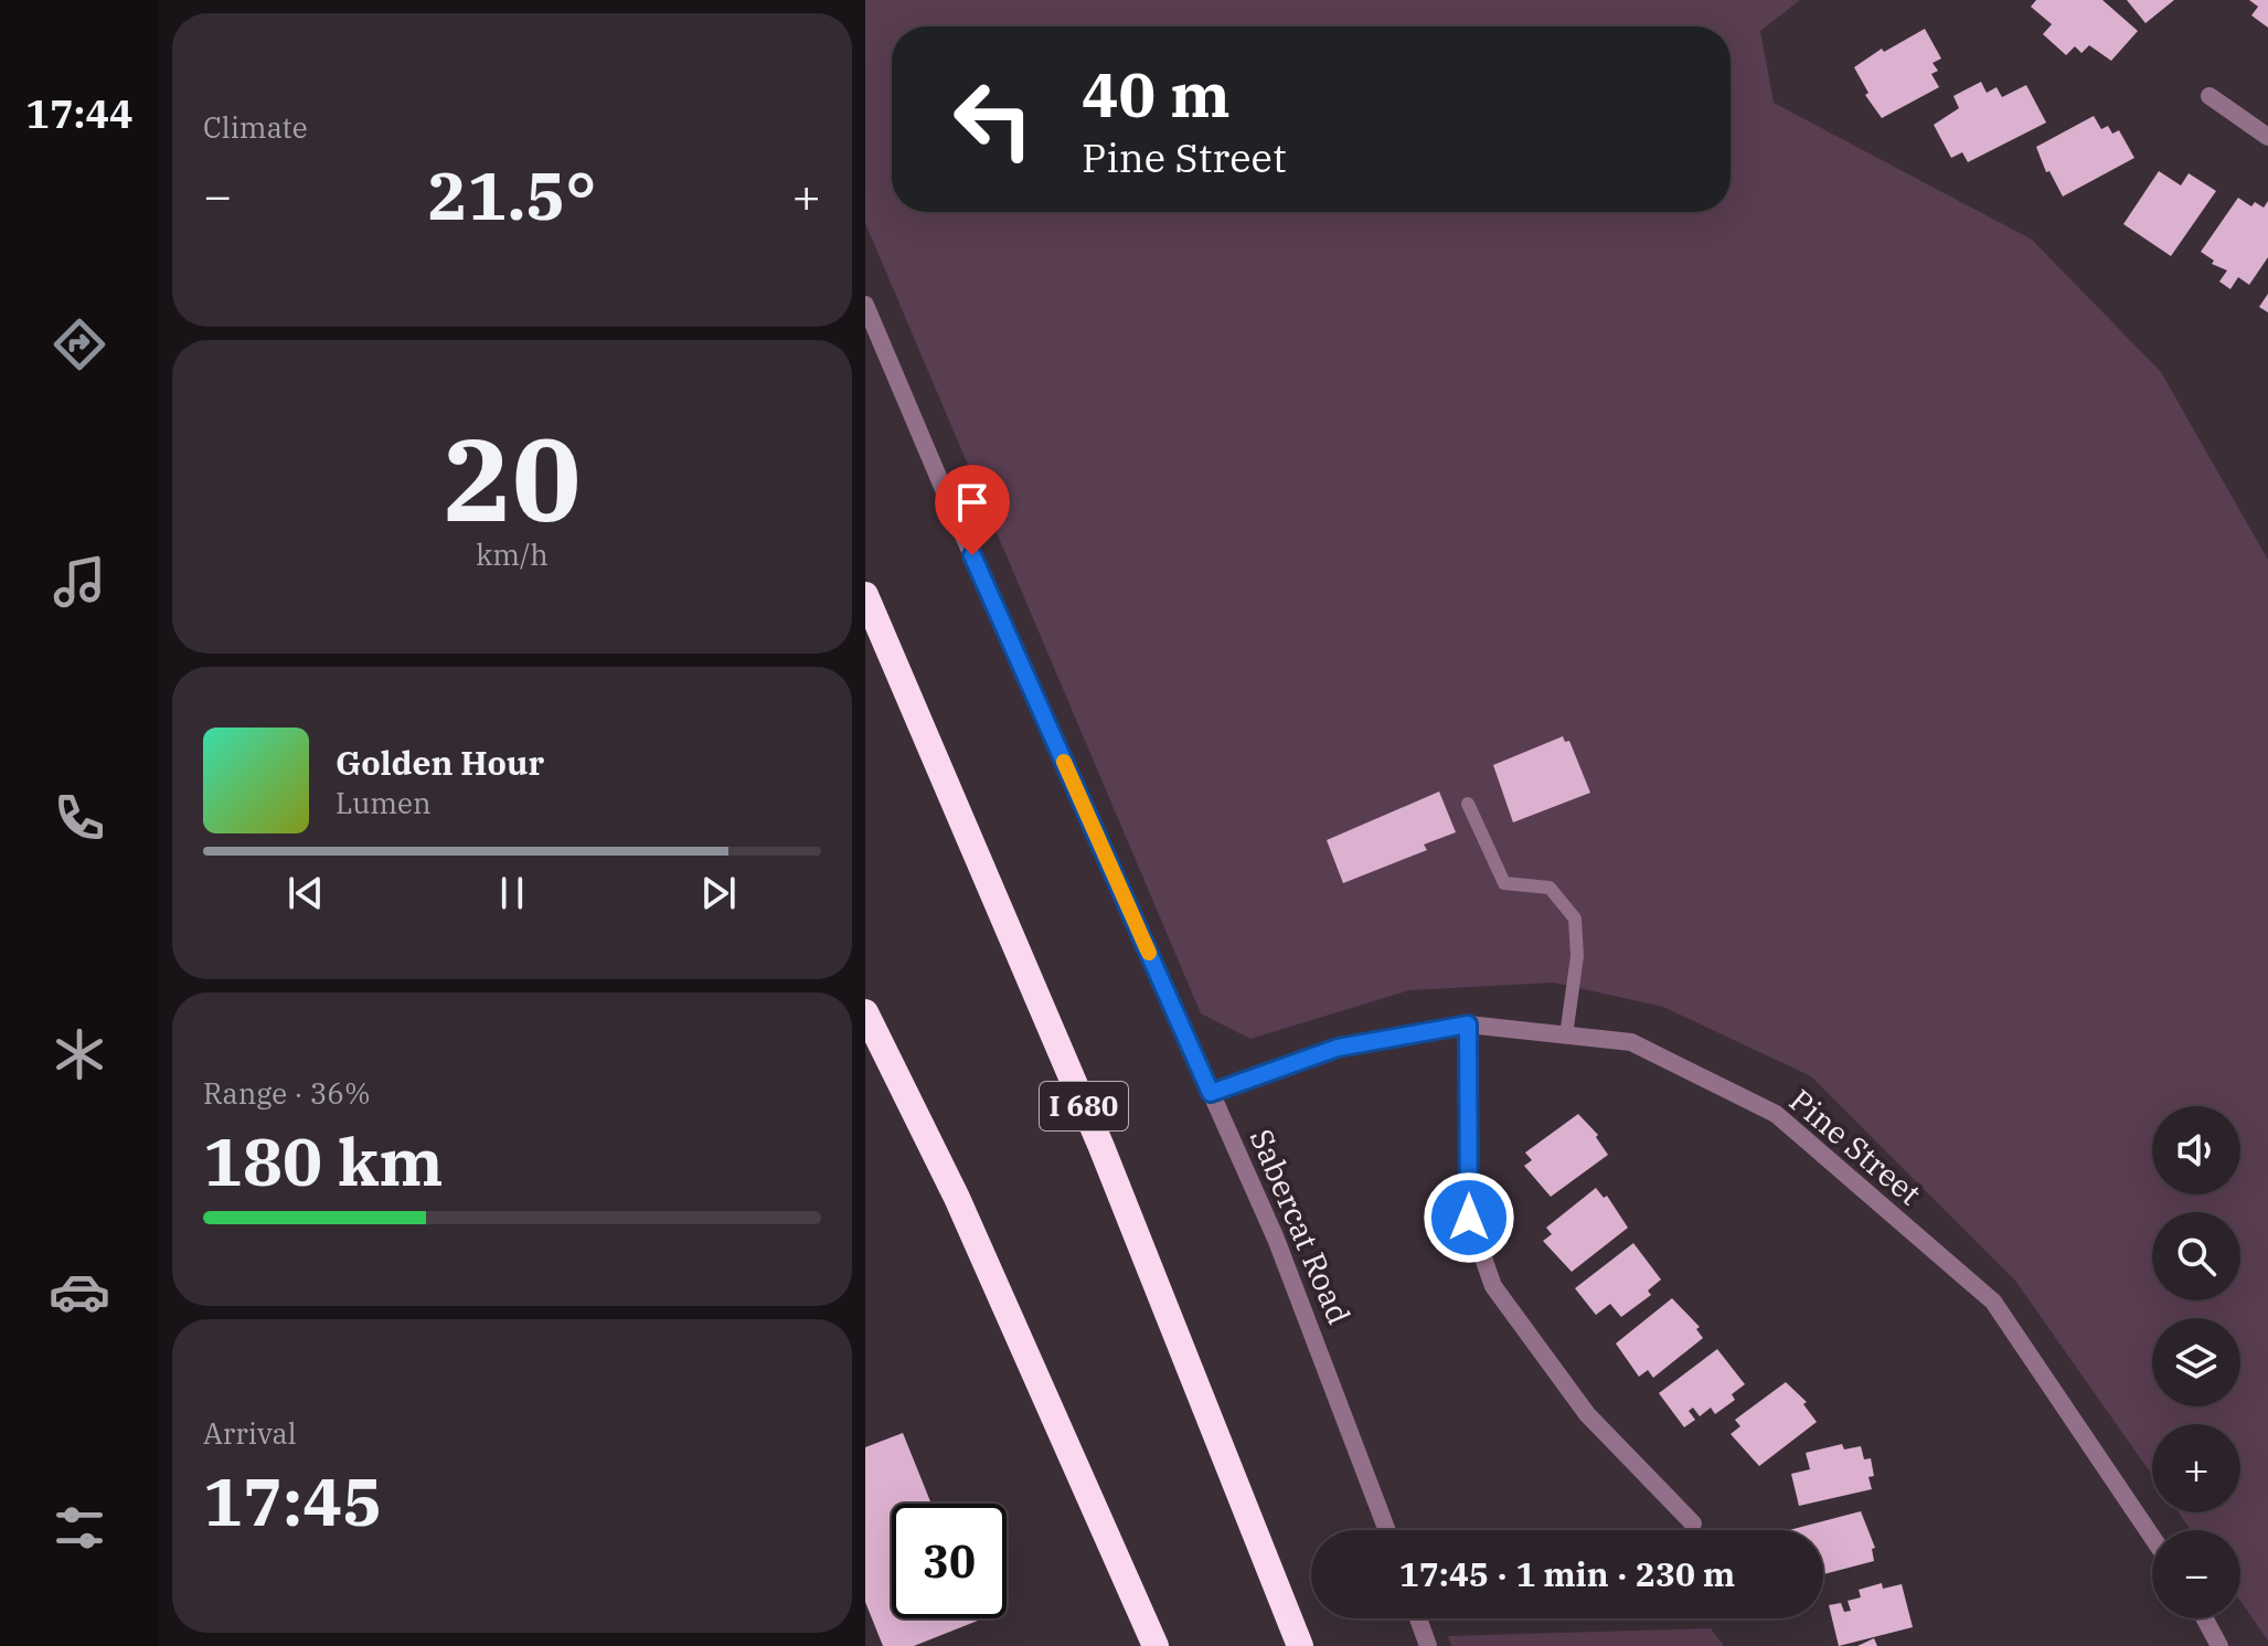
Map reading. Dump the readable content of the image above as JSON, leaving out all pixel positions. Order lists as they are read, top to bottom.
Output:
{
  "streets": {
    "highway": ["I 680"],
    "street": ["Pine Street", "Sabercat Road"]
  },
  "crossings": [
    ["Pine Street", "Sabercat Road"]
  ],
  "page": {
    "tabs": "17:44",
    "tile": [
      "Climate",
      ["20", "km/h"],
      ["Range · 36%", "180 km"],
      ["Arrival", "17:45"]
    ],
    "turn": ["40 m", "Pine Street"],
    "heat": ["−", "21.5°", "+"],
    "song": ["Golden Hour", "Lumen"],
    "map_buttons": ["+", "−"],
    "limit": "30",
    "trip": "17:45 · 1 min · 230 m"
  }
}
